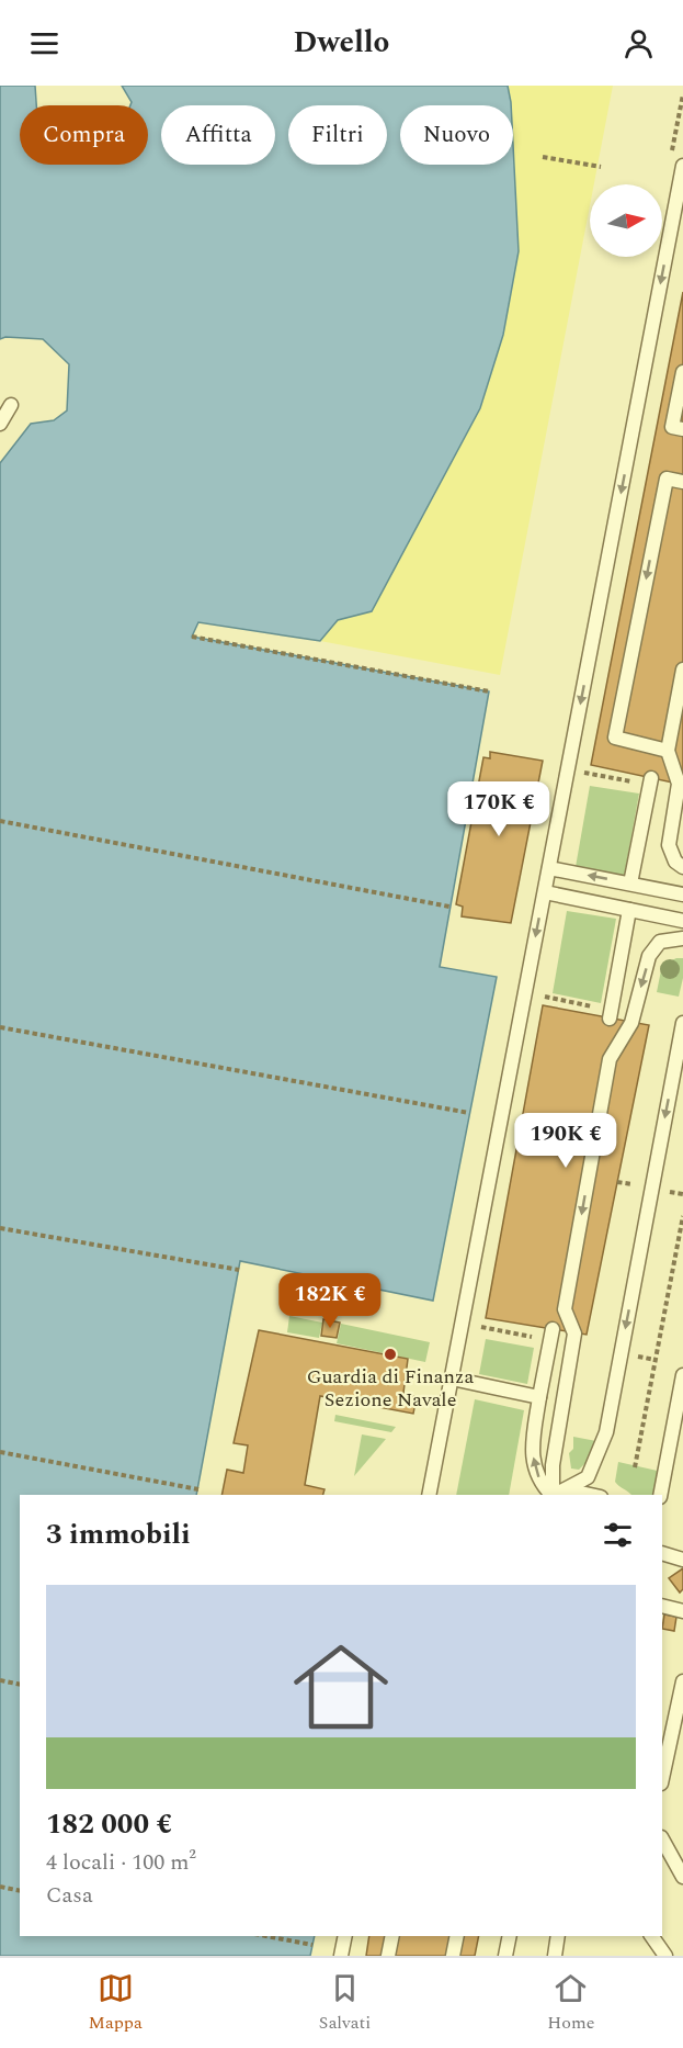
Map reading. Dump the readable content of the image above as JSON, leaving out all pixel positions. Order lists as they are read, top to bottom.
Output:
{
  "places": ["Guardia di Finanza Sezione Navale"],
  "north": "right",
  "page": {
    "header": "Dwello",
    "chip": [
      "Compra",
      "Affitta",
      "Filtri",
      "Nuovo"
    ],
    "price": ["170K €", "190K €", "182K €"],
    "heading": "3 immobili",
    "list": [
      {
        "name": "182 000 €",
        "note": "4 locali · 100 m² · Casa"
      }
    ],
    "tabs": ["Mappa", "Salvati", "Home"]
  }
}
